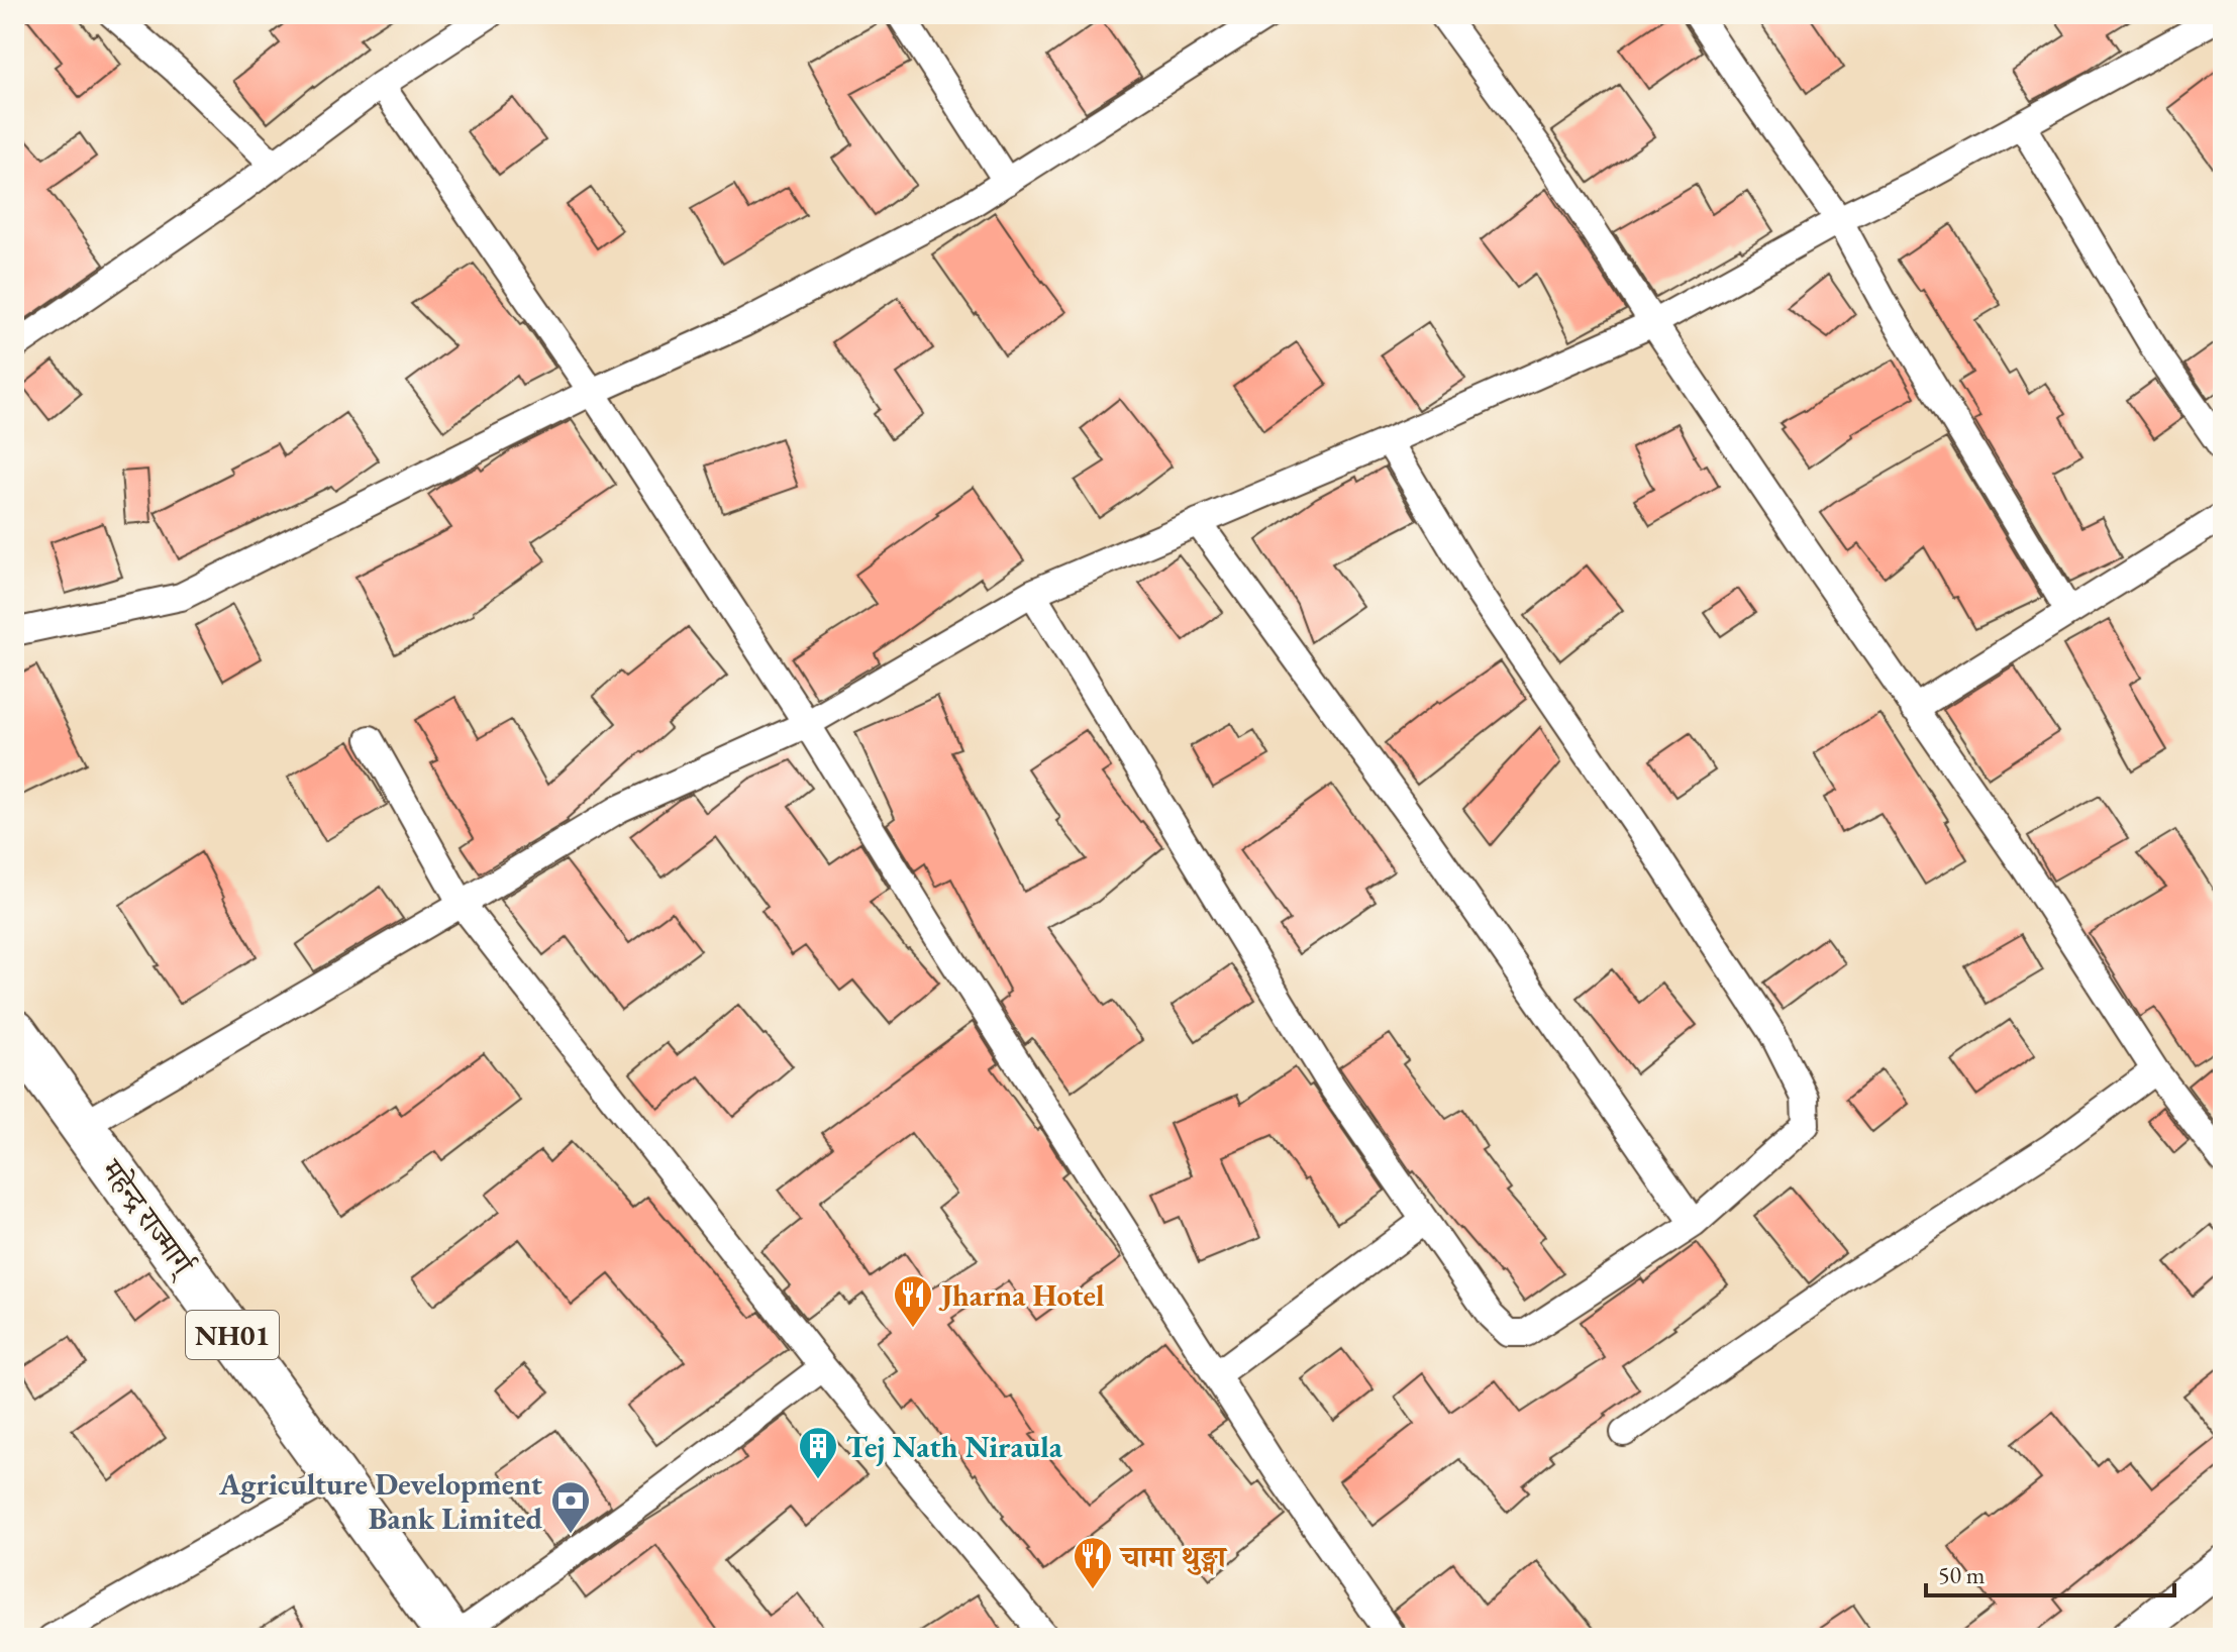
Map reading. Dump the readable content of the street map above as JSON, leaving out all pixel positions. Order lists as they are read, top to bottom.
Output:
{
  "streets": {
    "highway": ["महेन्द्र राज्मार्ग्", "NH01"]
  },
  "places": {
    "restaurant": ["Jharna Hotel", "चामा थुङ्मा"],
    "building": ["Tej Nath Niraula"],
    "bank": ["Agriculture Development Bank Limited"]
  },
  "scale_bar": "50 m"
}
